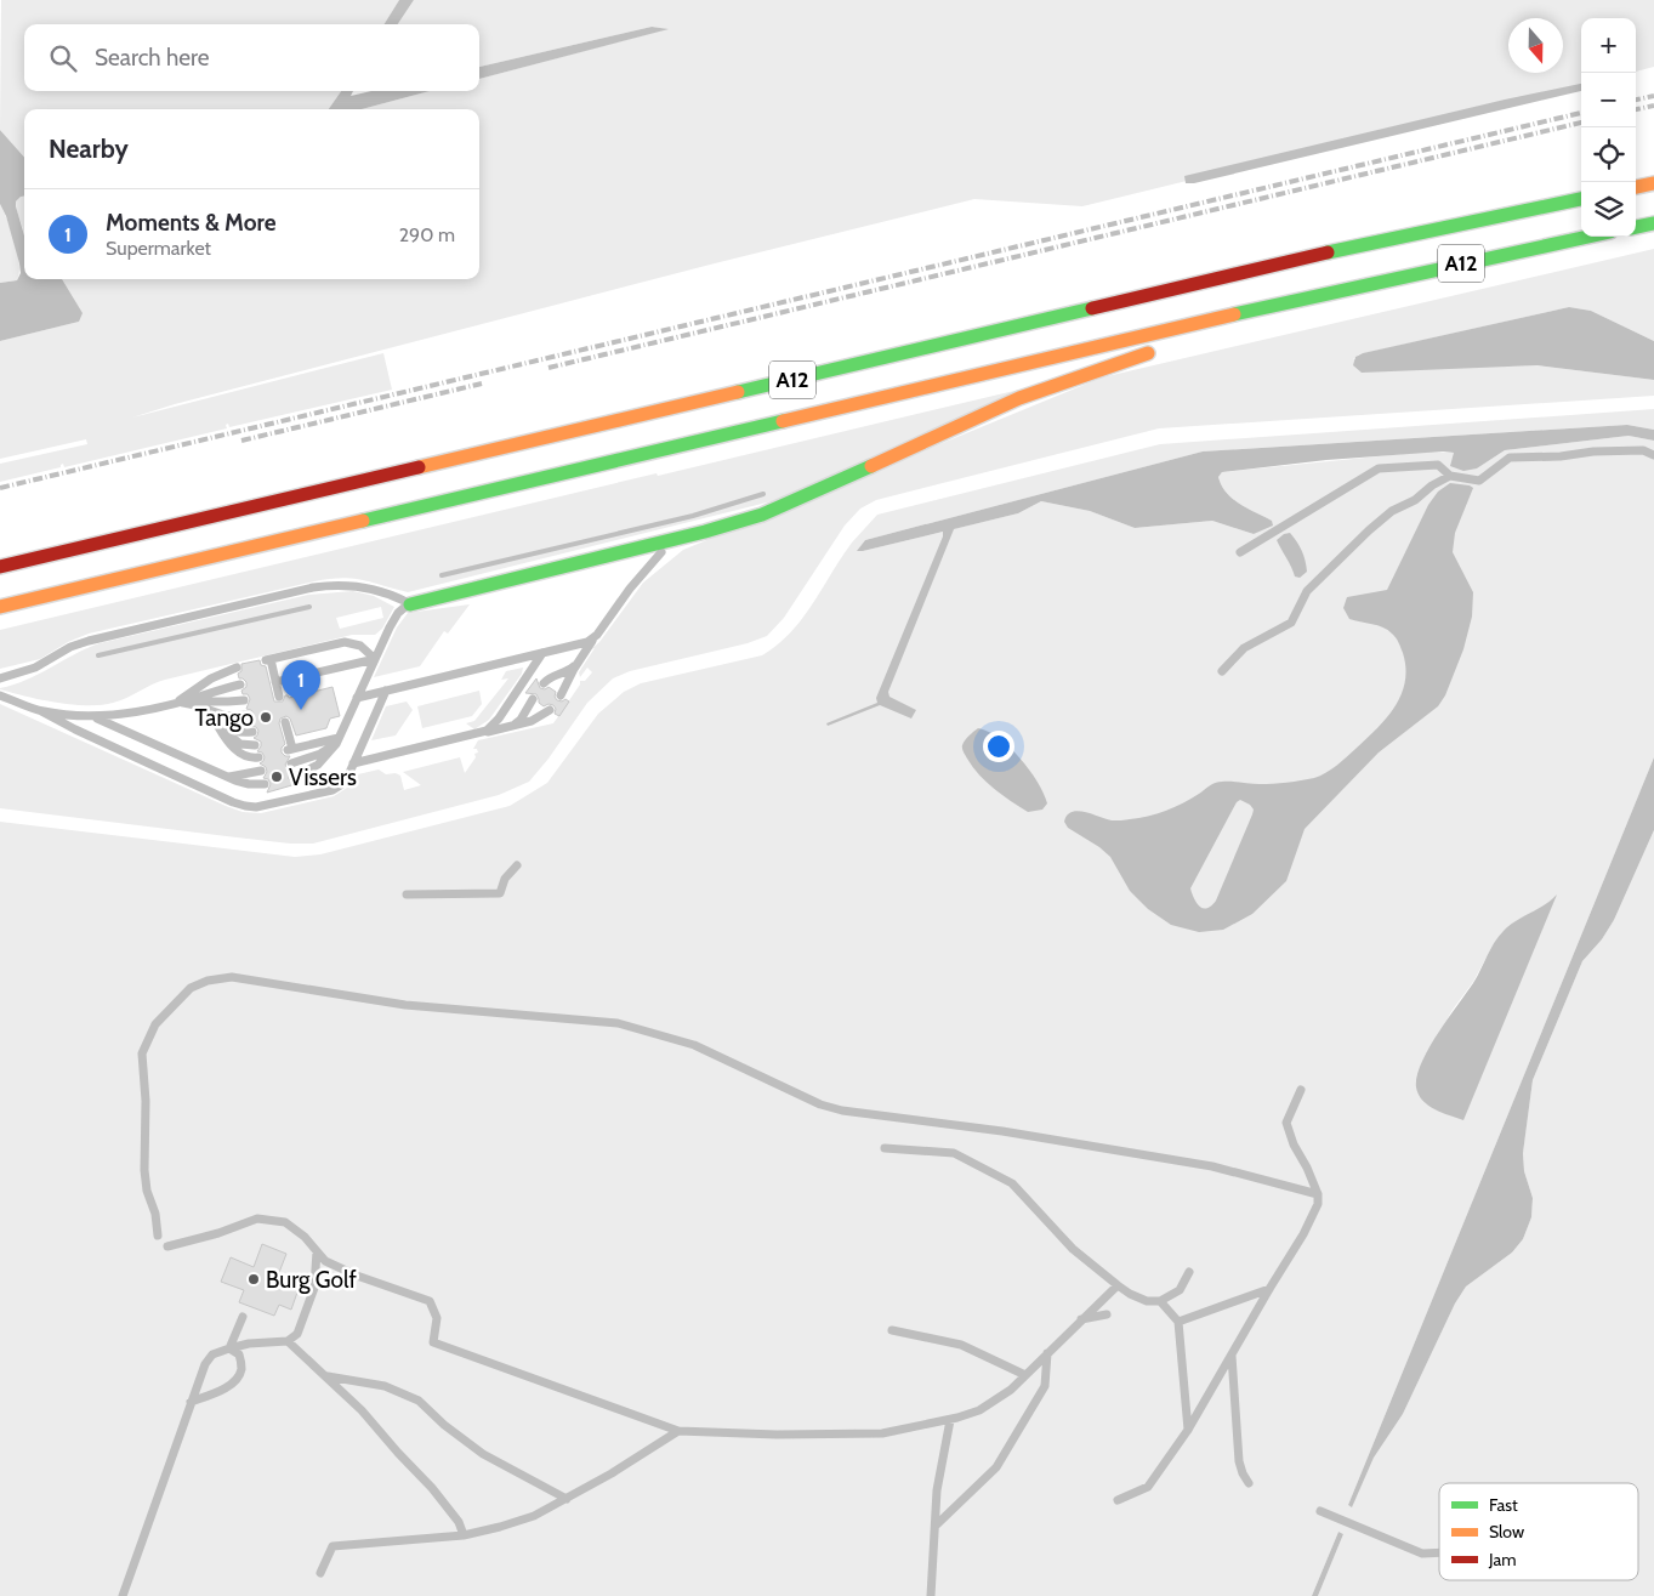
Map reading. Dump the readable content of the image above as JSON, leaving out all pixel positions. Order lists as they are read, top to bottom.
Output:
{
  "streets": {
    "highway": ["A12"]
  },
  "places": ["Tango", "Vissers", "Burg Golf"],
  "legend": ["Fast", "Slow", "Jam"],
  "north": "bottom",
  "page": {
    "map_buttons": ["+", "−"],
    "search": "Search here",
    "heading": "Nearby",
    "list": [
      {
        "mark": "1",
        "name": "Moments & More",
        "note": "Supermarket",
        "value": "290 m"
      }
    ],
    "pins": "1"
  }
}
